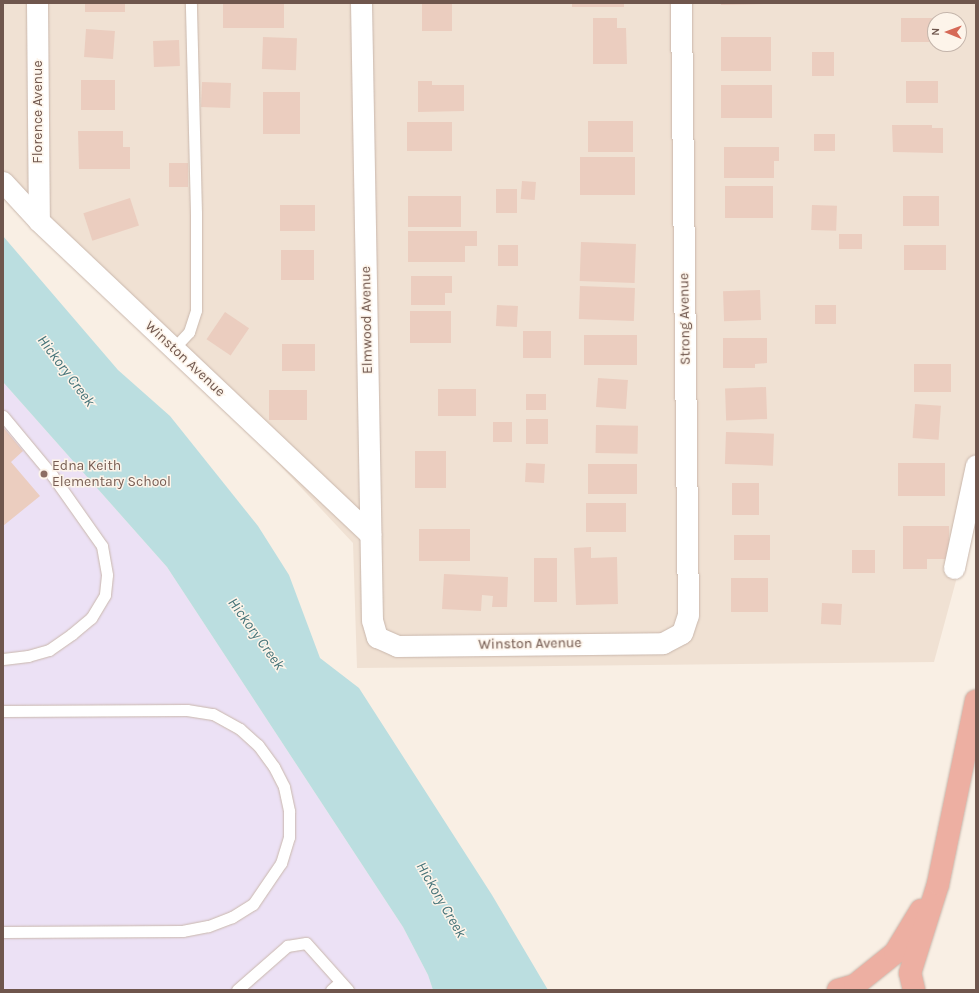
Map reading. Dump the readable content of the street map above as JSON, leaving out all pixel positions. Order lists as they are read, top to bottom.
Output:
{
  "streets": {
    "street": [
      "Florence Avenue",
      "Strong Avenue",
      "Elmwood Avenue",
      "Winston Avenue"
    ]
  },
  "crossings": [
    ["Florence Avenue", "Winston Avenue"],
    ["Strong Avenue", "Winston Avenue"],
    ["Elmwood Avenue", "Winston Avenue"]
  ],
  "water": ["Hickory Creek"],
  "places": ["Edna Keith Elementary School"],
  "north": "left"
}
